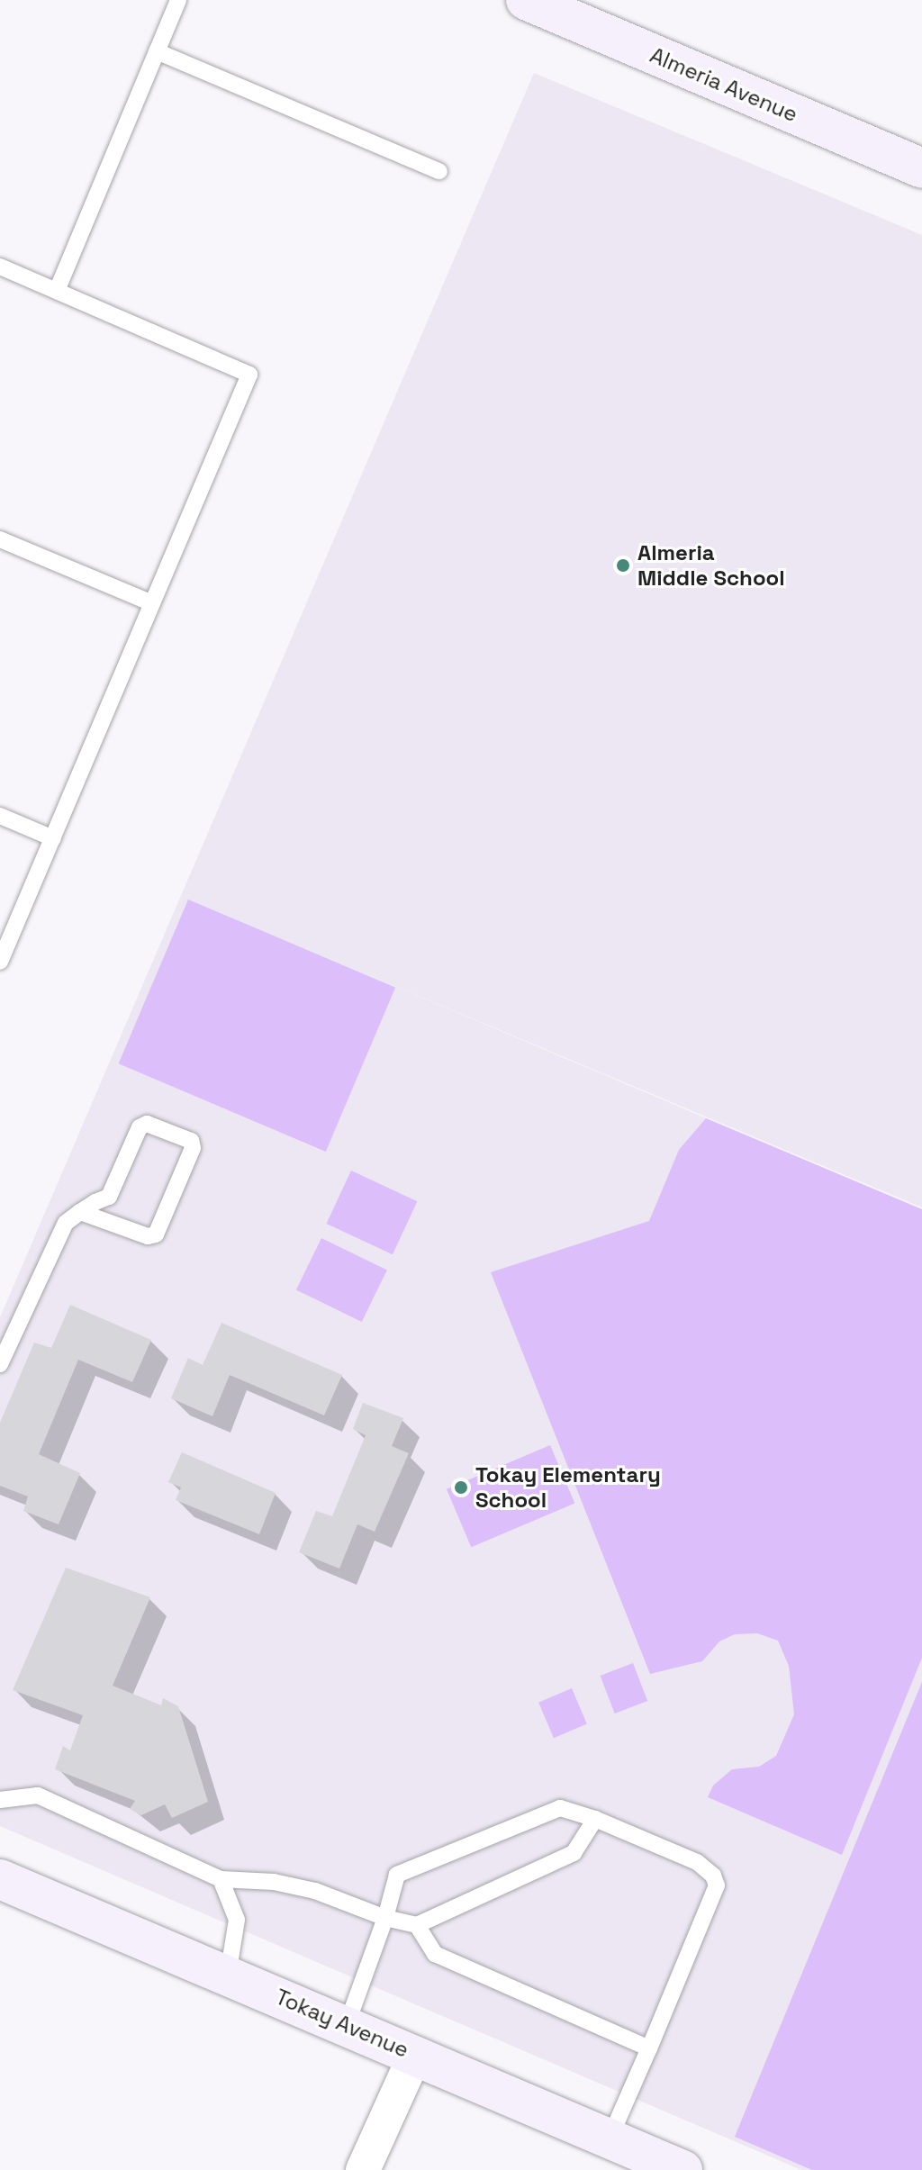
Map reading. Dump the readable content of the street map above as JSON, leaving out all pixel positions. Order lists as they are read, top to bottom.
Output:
{
  "streets": {
    "street": ["Almeria Avenue", "Tokay Avenue"]
  },
  "places": ["Almeria Middle School", "Tokay Elementary School"]
}
